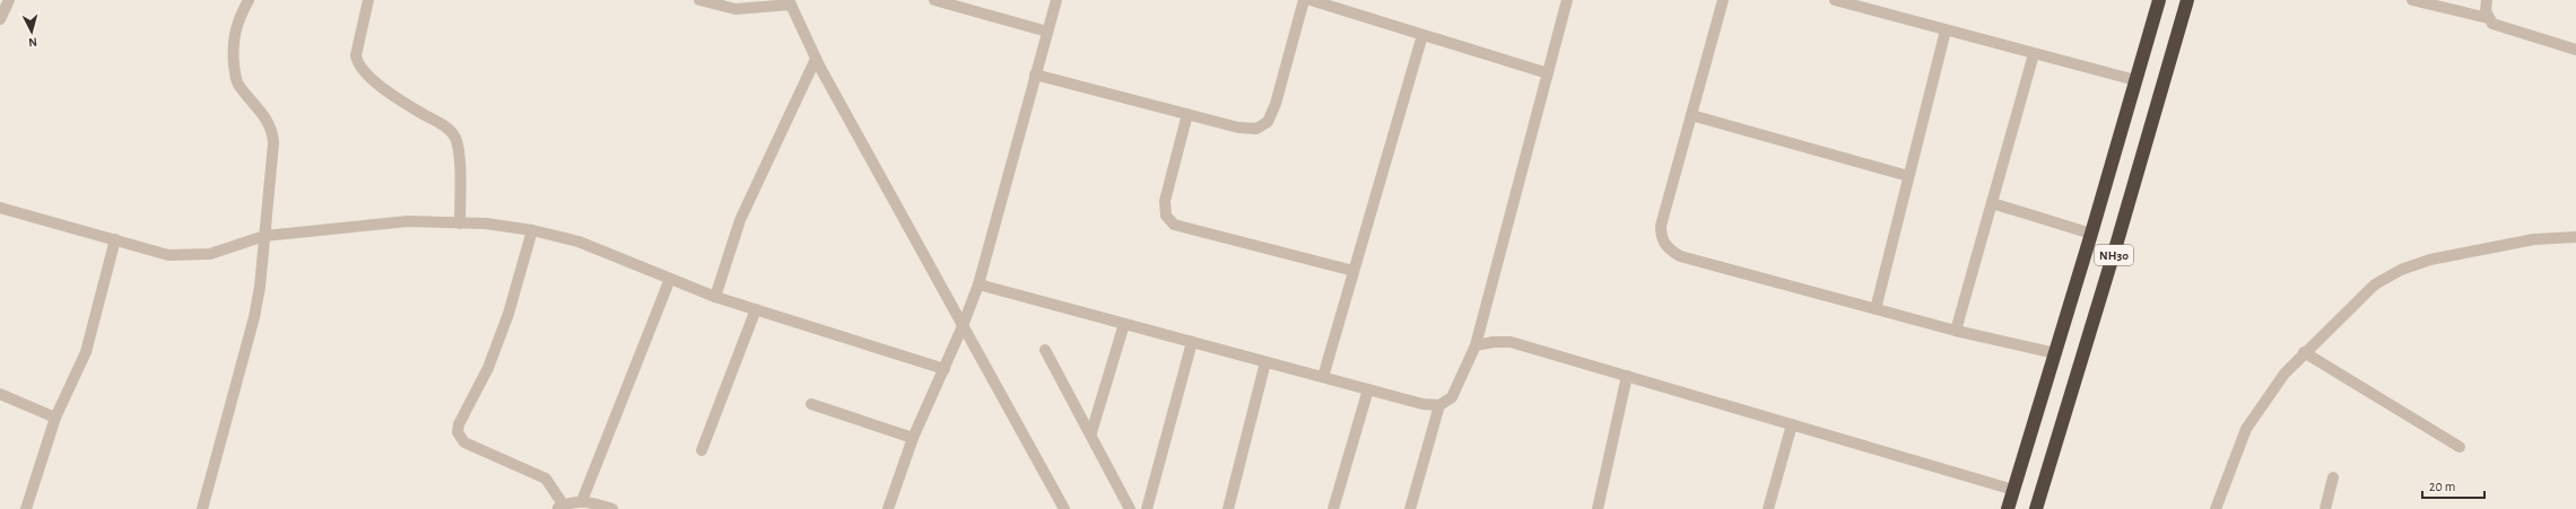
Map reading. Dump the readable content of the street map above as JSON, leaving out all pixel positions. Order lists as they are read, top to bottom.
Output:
{
  "streets": {
    "highway": ["NH30"]
  },
  "scale_bar": "20 m",
  "north": "bottom"
}
